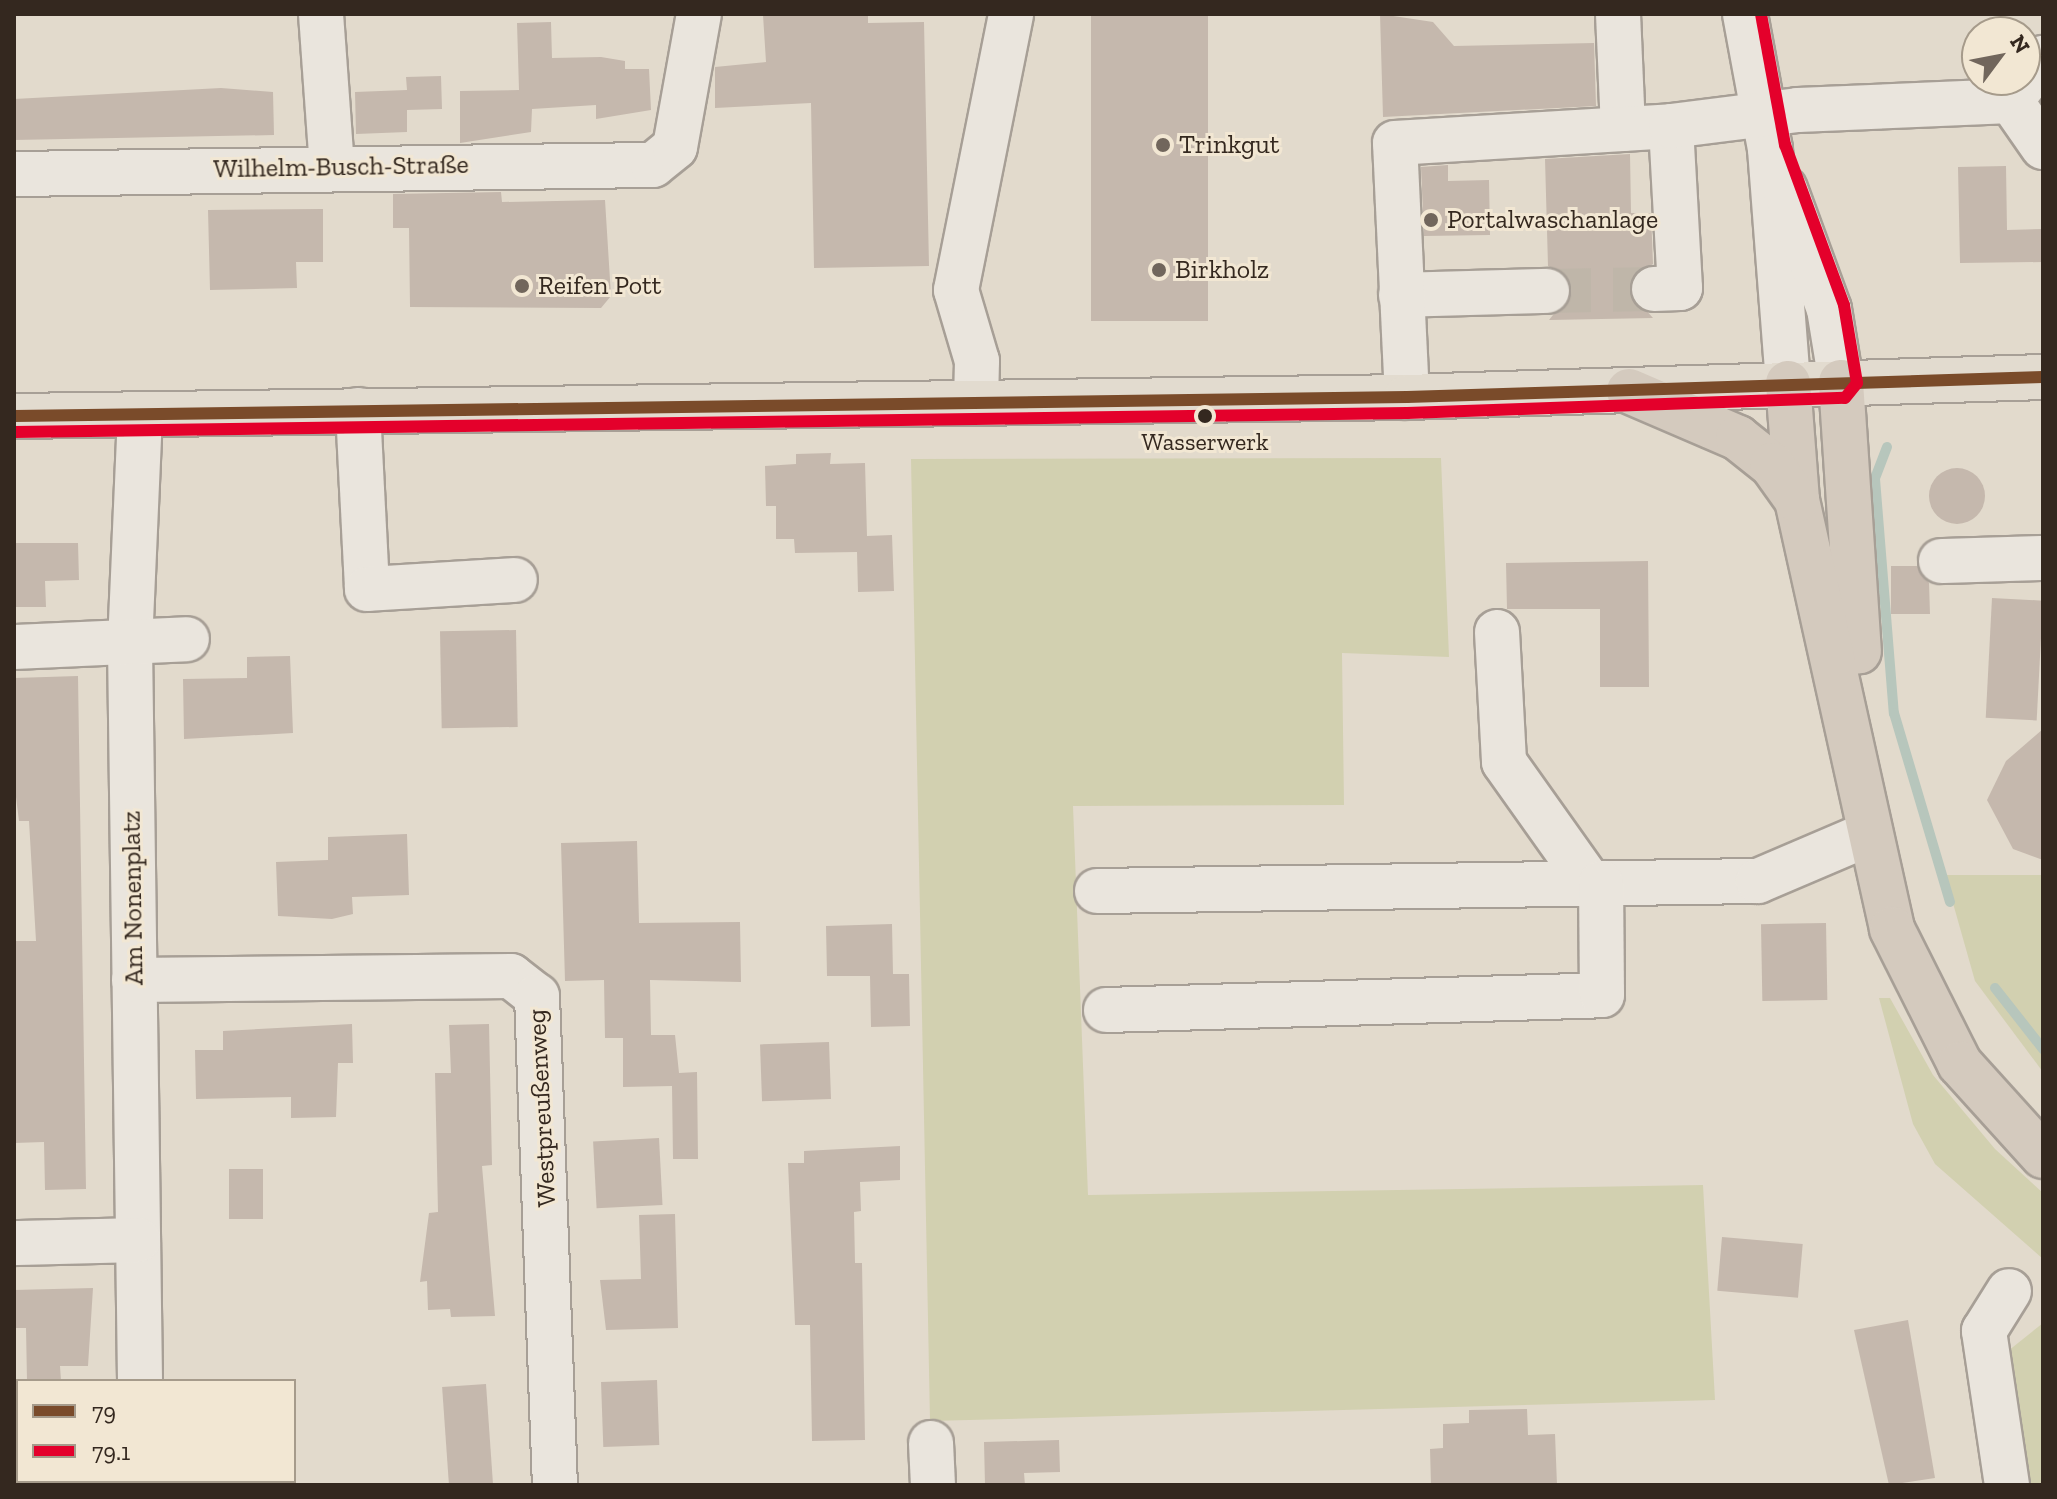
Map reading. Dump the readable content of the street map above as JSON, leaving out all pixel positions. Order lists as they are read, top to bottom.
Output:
{
  "streets": {
    "street": ["Wilhelm-Busch-Straße", "Am Nonenplatz", "Westpreußenweg"]
  },
  "crossings": [
    ["Am Nonenplatz", "Westpreußenweg"]
  ],
  "places": [
    "Trinkgut",
    "Portalwaschanlage",
    "Birkholz",
    "Reifen Pott",
    "Wasserwerk"
  ],
  "lines": ["transit line 79.1", "transit line 79"],
  "legend": ["79", "79.1"],
  "north": "top right"
}
